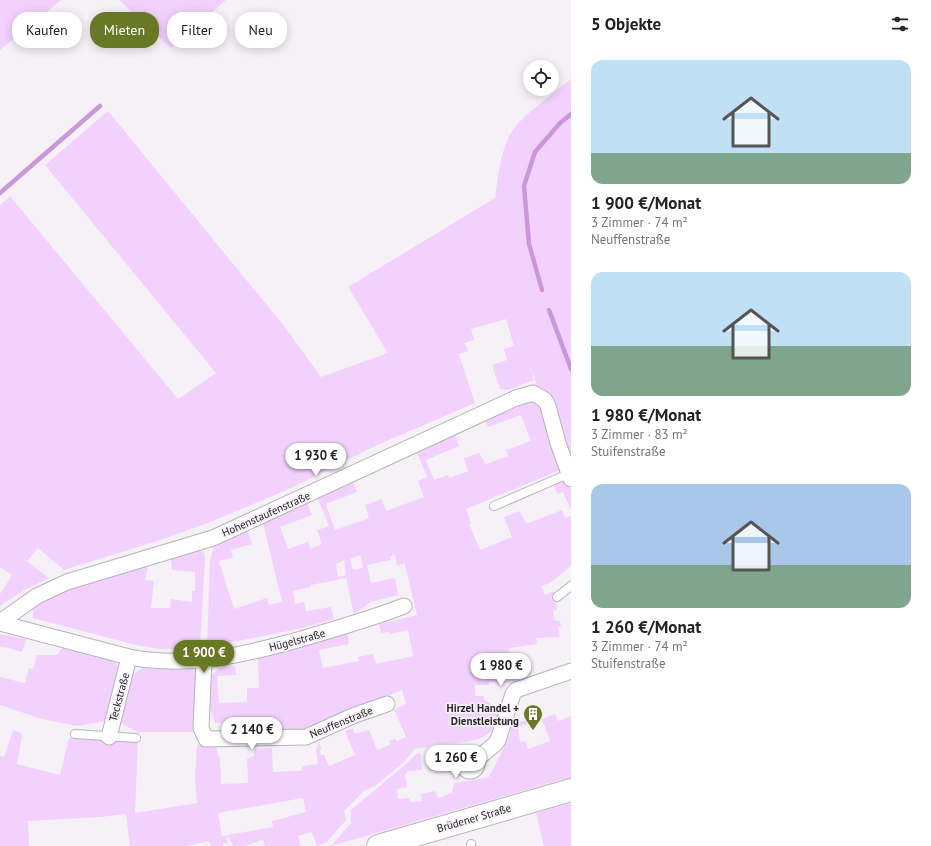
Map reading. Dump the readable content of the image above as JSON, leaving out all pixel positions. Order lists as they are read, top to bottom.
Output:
{
  "streets": {
    "street": [
      "Hohenstaufenstraße",
      "Hügelstraße",
      "Teckstraße",
      "Neuffenstraße",
      "Brüdener Straße"
    ]
  },
  "crossings": [
    ["Hohenstaufenstraße", "Hügelstraße"],
    ["Hügelstraße", "Teckstraße"],
    ["Hügelstraße", "Neuffenstraße"]
  ],
  "places": {
    "building": ["Hirzel Handel + Dienstleistung"]
  },
  "page": {
    "heading": "5 Objekte",
    "chip": [
      "Kaufen",
      "Mieten",
      "Filter",
      "Neu"
    ],
    "list": [
      {
        "name": "1 900 €/Monat",
        "note": "3 Zimmer · 74 m² · Neuffenstraße"
      },
      {
        "name": "1 980 €/Monat",
        "note": "3 Zimmer · 83 m² · Stuifenstraße"
      },
      {
        "name": "1 260 €/Monat",
        "note": "3 Zimmer · 74 m² · Stuifenstraße"
      }
    ],
    "price": [
      "1 930 €",
      "1 900 €",
      "1 980 €",
      "2 140 €",
      "1 260 €"
    ]
  }
}
